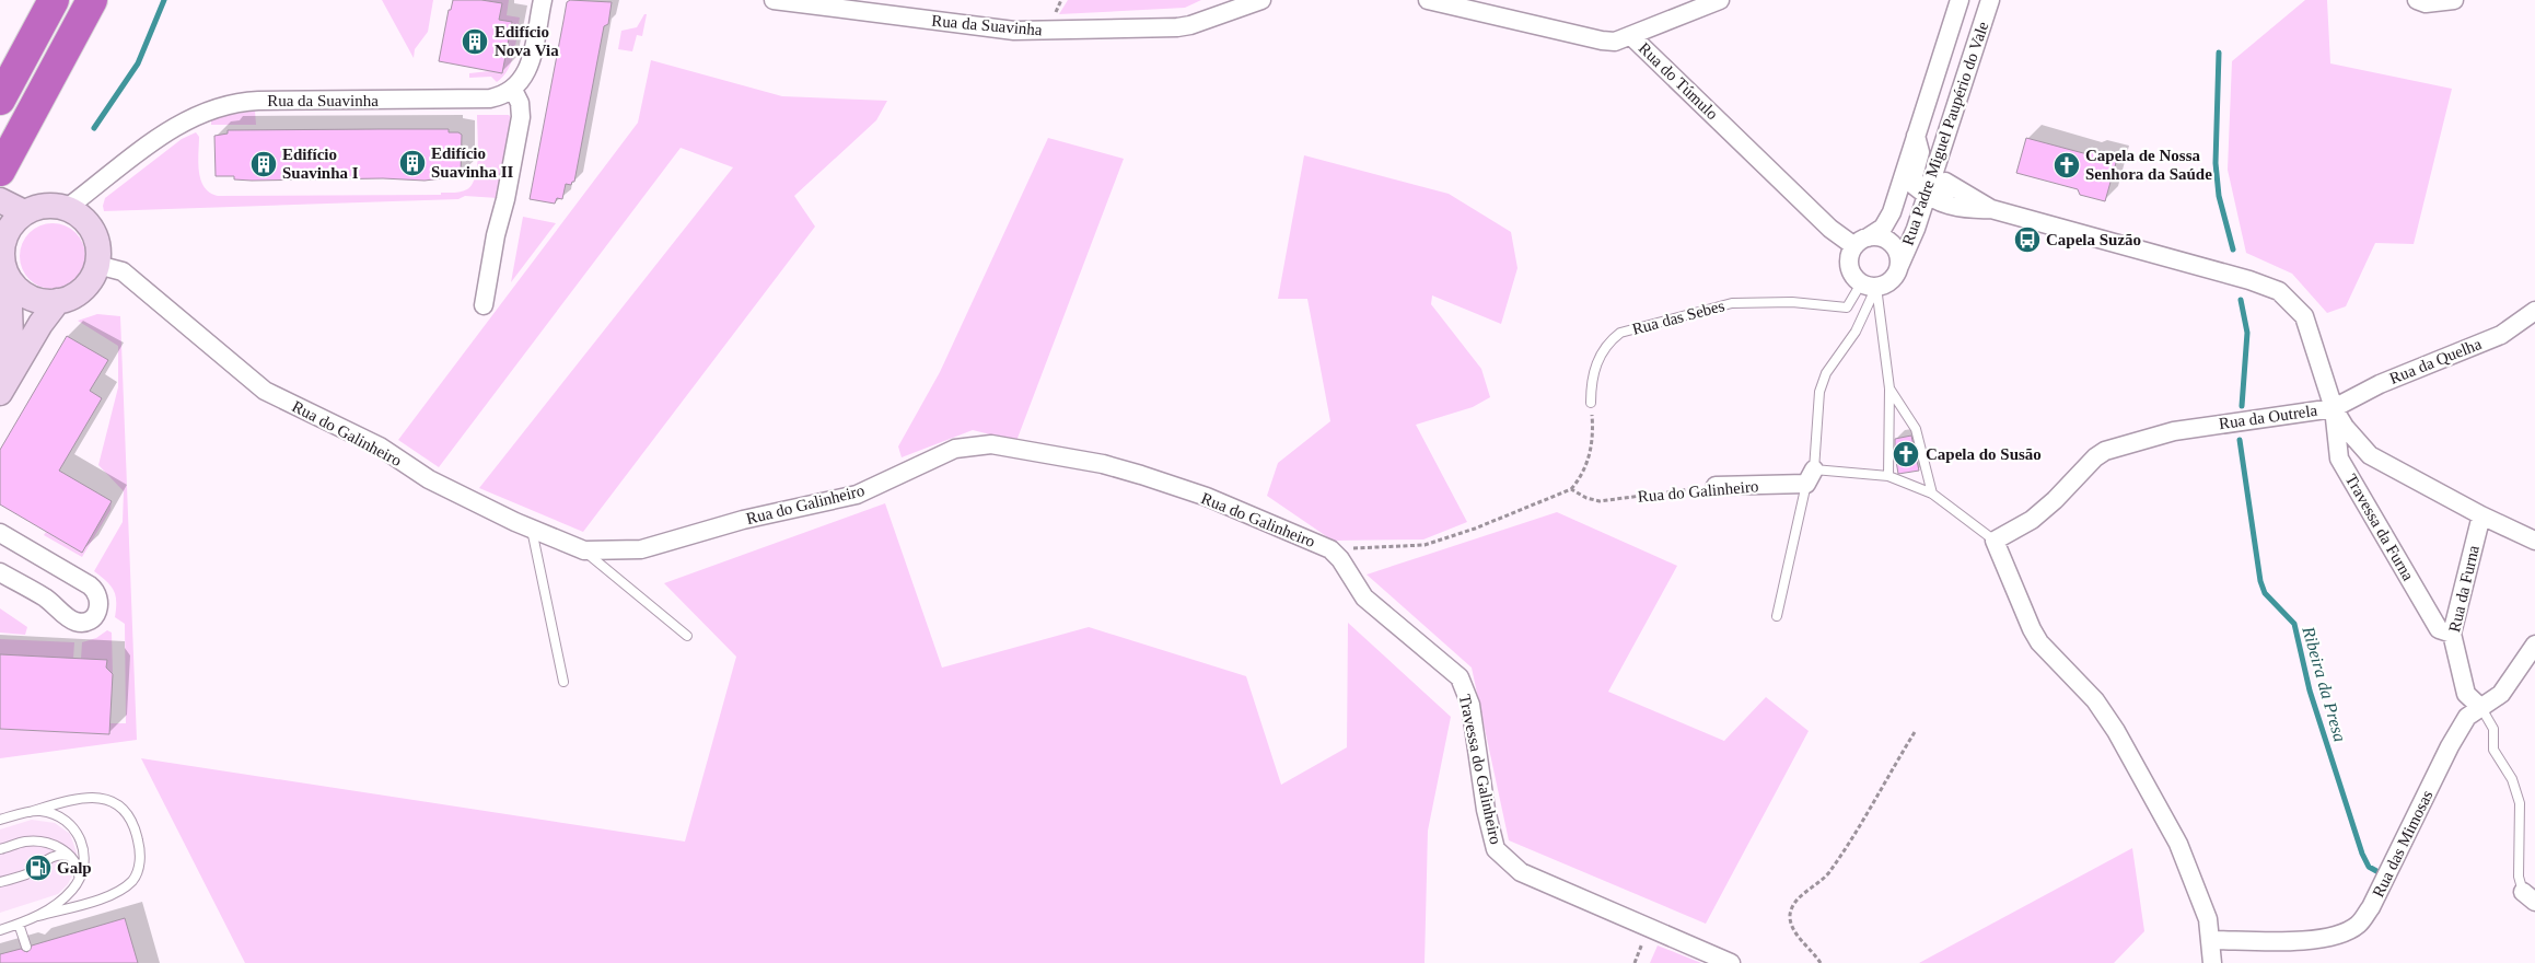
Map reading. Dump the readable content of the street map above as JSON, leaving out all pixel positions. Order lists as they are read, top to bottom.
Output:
{
  "streets": {
    "street": [
      "Rua da Suavinha",
      "Rua do Túmulo",
      "Rua Padre Miguel Paupério do Vale",
      "Rua da Quelha",
      "Rua da Outrela",
      "Rua do Galinheiro",
      "Travessa da Furna",
      "Rua da Furna",
      "Travessa do Galinheiro",
      "Rua das Mimosas"
    ],
    "lane": ["Rua das Sebes"]
  },
  "crossings": [
    ["Rua da Suavinha", "Rua do Galinheiro"],
    ["Rua do Túmulo", "Rua Padre Miguel Paupério do Vale"],
    ["Rua do Túmulo", "Rua das Sebes"],
    ["Rua Padre Miguel Paupério do Vale", "Rua das Sebes"],
    ["Rua da Quelha", "Rua da Outrela"],
    ["Rua da Quelha", "Travessa da Furna"],
    ["Rua da Outrela", "Travessa da Furna"],
    ["Rua da Outrela", "Rua da Furna"],
    ["Rua do Galinheiro", "Travessa do Galinheiro"],
    ["Travessa da Furna", "Rua da Furna"],
    ["Rua da Furna", "Rua das Mimosas"]
  ],
  "water": ["Ribeira da Presa"],
  "places": {
    "building": ["Edifício Nova Via", "Edifício Suavinha II", "Edifício Suavinha I"],
    "church": ["Capela de Nossa Senhora da Saúde", "Capela do Susão"],
    "bus stop": ["Capela Suzão"],
    "fuel station": ["Galp"]
  }
}
